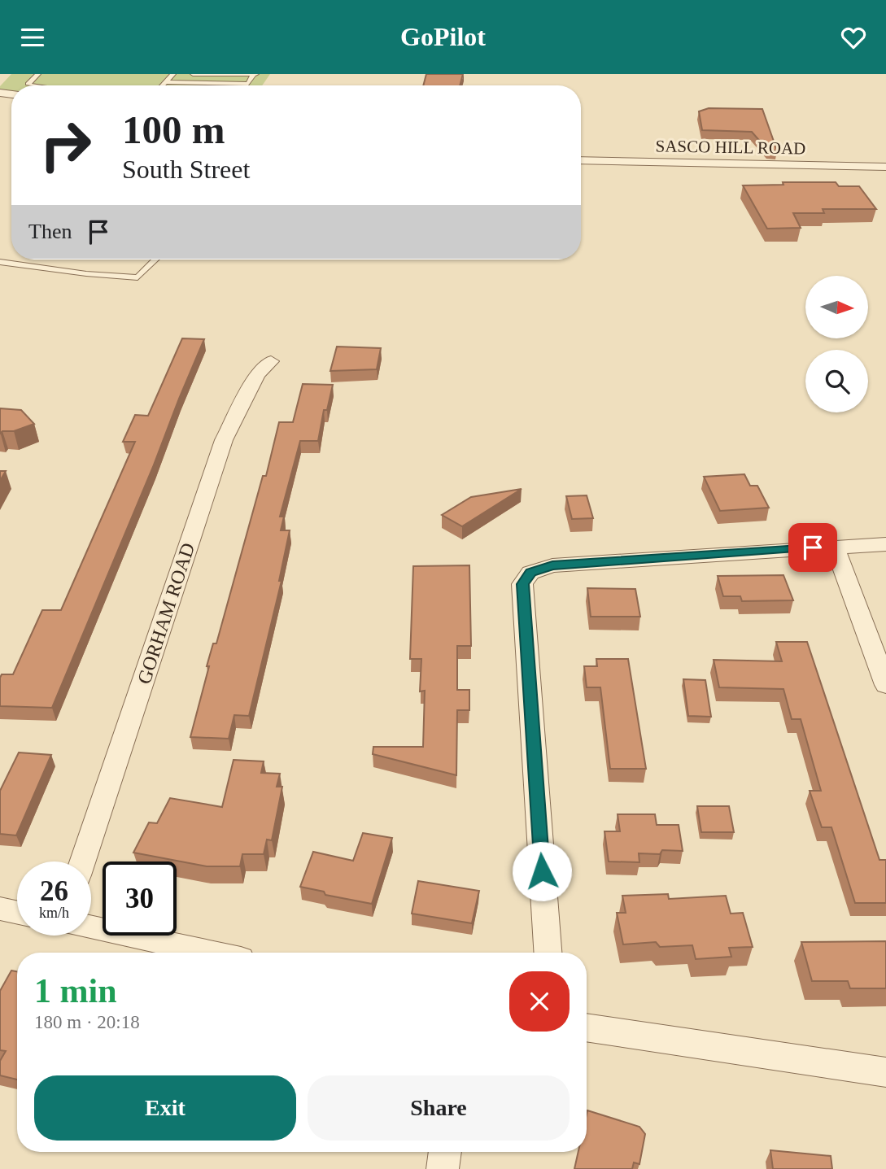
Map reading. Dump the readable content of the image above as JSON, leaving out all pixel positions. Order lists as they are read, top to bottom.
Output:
{
  "streets": {
    "street": ["SASCO HILL ROAD", "GORHAM ROAD"]
  },
  "north": "right",
  "page": {
    "header": "GoPilot",
    "turn": ["100 m", "South Street"],
    "then": "Then",
    "speed": "26 km/h",
    "limit": "30",
    "heading": ["1 min", "180 m · 20:18"],
    "buttons": ["Exit", "Share"]
  }
}
